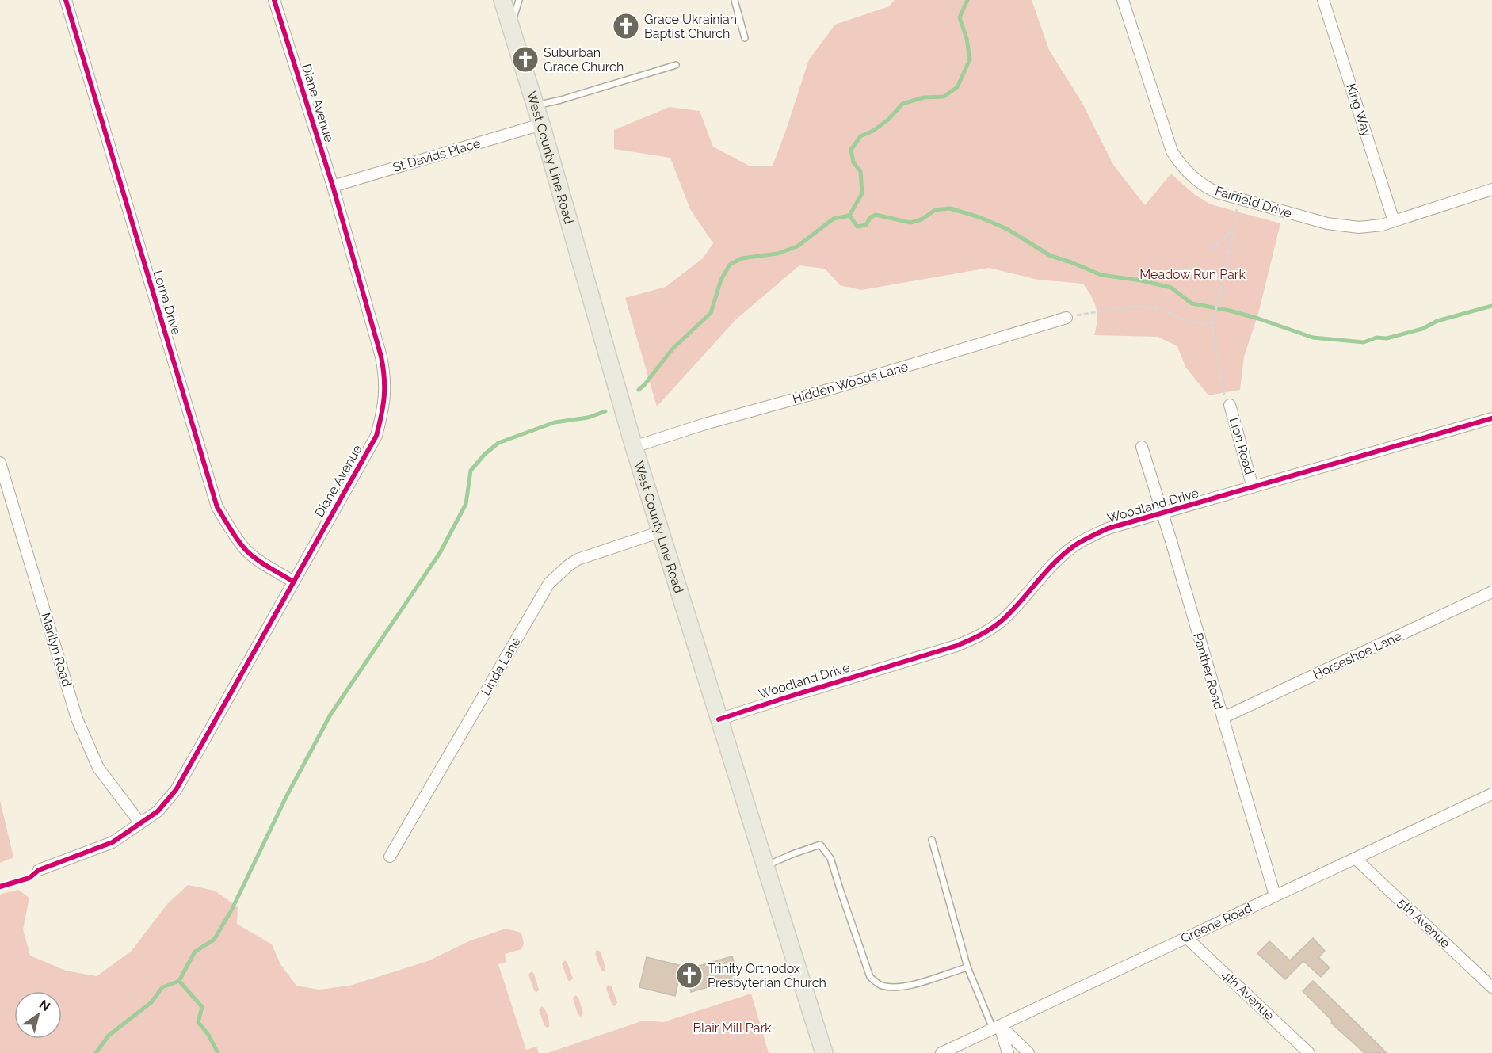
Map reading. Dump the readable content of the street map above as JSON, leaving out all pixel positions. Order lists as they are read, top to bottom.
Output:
{
  "streets": {
    "main road": ["West County Line Road"],
    "street": [
      "Diane Avenue",
      "King Way",
      "St Davids Place",
      "Fairfield Drive",
      "Lorna Drive",
      "Hidden Woods Lane",
      "Lion Road",
      "Woodland Drive",
      "Marilyn Road",
      "Horseshoe Lane",
      "Linda Lane",
      "Panther Road",
      "Greene Road",
      "5th Avenue",
      "4th Avenue"
    ]
  },
  "crossings": [
    ["Diane Avenue", "St Davids Place"],
    ["Diane Avenue", "Lorna Drive"],
    ["Diane Avenue", "Marilyn Road"],
    ["King Way", "Fairfield Drive"],
    ["St Davids Place", "West County Line Road"],
    ["West County Line Road", "Hidden Woods Lane"],
    ["West County Line Road", "Woodland Drive"],
    ["West County Line Road", "Linda Lane"],
    ["Lion Road", "Woodland Drive"],
    ["Woodland Drive", "Panther Road"],
    ["Horseshoe Lane", "Panther Road"],
    ["Panther Road", "Greene Road"],
    ["Greene Road", "5th Avenue"],
    ["Greene Road", "4th Avenue"]
  ],
  "parks": ["Meadow Run Park", "Blair Mill Park"],
  "places": {
    "church": ["Grace Ukrainian Baptist Church", "Suburban Grace Church", "Trinity Orthodox Presbyterian Church"]
  },
  "north": "top right"
}
